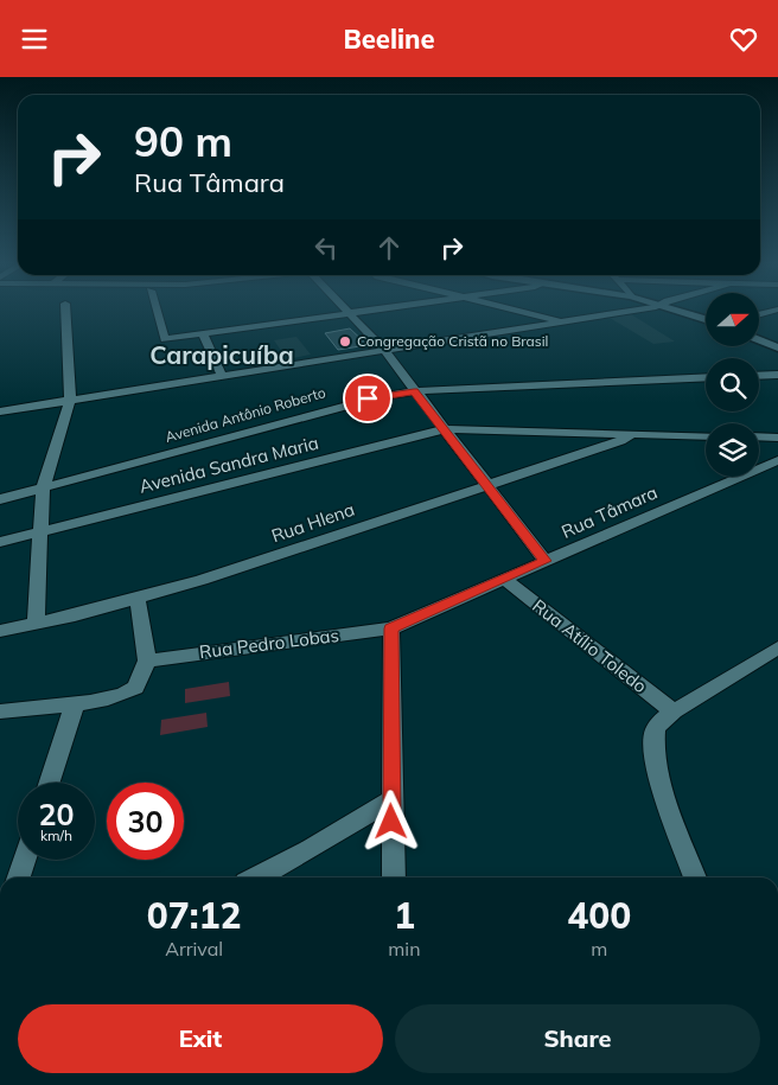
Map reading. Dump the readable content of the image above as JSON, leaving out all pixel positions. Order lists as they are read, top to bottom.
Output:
{
  "streets": {
    "street": [
      "Avenida Antônio Roberto",
      "Avenida Sandra Maria",
      "Rua Tâmara",
      "Rua Hlena",
      "Rua Pedro Lobas",
      "Rua Atílio Toledo"
    ]
  },
  "crossings": [
    ["Avenida Sandra Maria", "Rua Hlena"],
    ["Rua Tâmara", "Rua Pedro Lobas"],
    ["Rua Tâmara", "Rua Atílio Toledo"]
  ],
  "districts": ["Carapicuíba"],
  "places": ["Congregação Cristã no Brasil"],
  "north": "right",
  "page": {
    "header": "Beeline",
    "turn": ["90 m", "Rua Tâmara"],
    "speed": "20 km/h",
    "limit": "30",
    "eta": [
      "07:12",
      "Arrival",
      "1",
      "min",
      "400",
      "m"
    ],
    "buttons": ["Exit", "Share"]
  }
}
